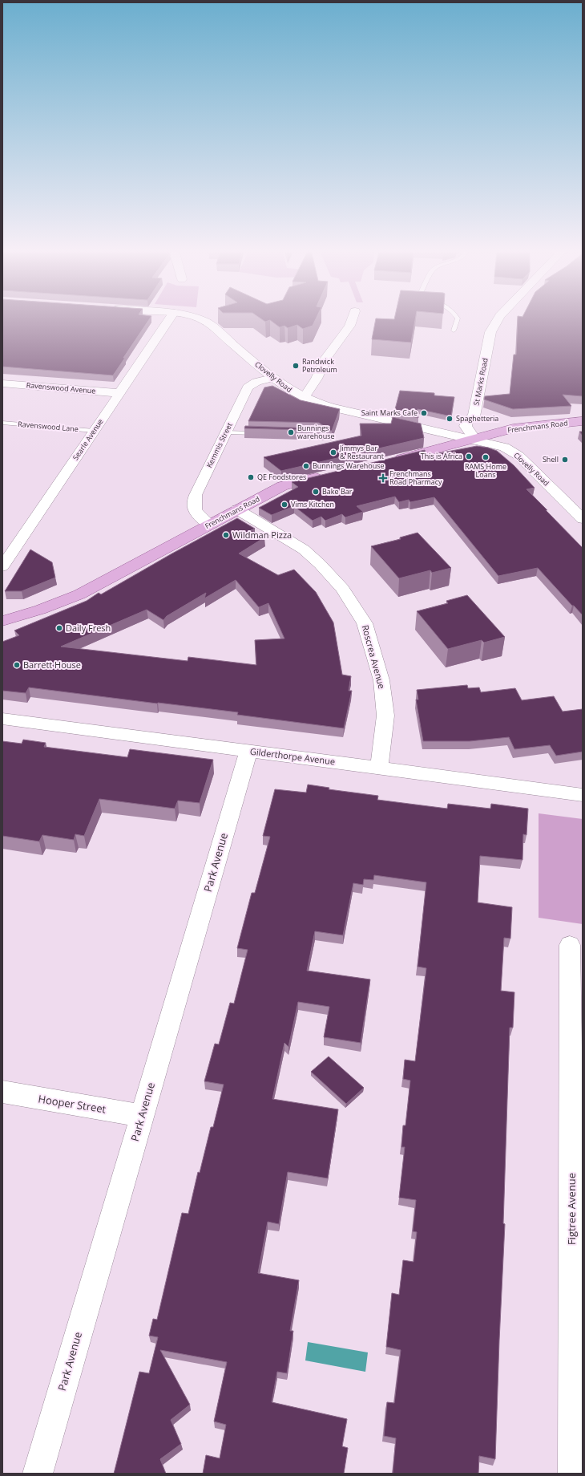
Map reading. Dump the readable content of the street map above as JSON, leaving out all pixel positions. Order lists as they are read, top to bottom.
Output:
{
  "streets": {
    "main road": ["Frenchmans Road"],
    "street": [
      "Clovelly Road",
      "St Marks Road",
      "Ravenswood Avenue",
      "Searle Avenue",
      "Kemmis Street",
      "Roscrea Avenue",
      "Gilderthorpe Avenue",
      "Park Avenue",
      "Hooper Street",
      "Figtree Avenue"
    ],
    "lane": ["Ravenswood Lane"]
  },
  "crossings": [
    ["Clovelly Road", "St Marks Road"],
    ["Clovelly Road", "Frenchmans Road"],
    ["Clovelly Road", "Kemmis Street"],
    ["St Marks Road", "Frenchmans Road"],
    ["Ravenswood Avenue", "Searle Avenue"],
    ["Ravenswood Lane", "Searle Avenue"],
    ["Frenchmans Road", "Kemmis Street"],
    ["Frenchmans Road", "Roscrea Avenue"],
    ["Roscrea Avenue", "Gilderthorpe Avenue"],
    ["Gilderthorpe Avenue", "Park Avenue"],
    ["Park Avenue", "Hooper Street"]
  ],
  "places": {
    "other": [
      "Randwick Petroleum",
      "Saint Marks Cafe",
      "Spaghetteria",
      "Bunnings warehouse",
      "Jimmys Bar & Restaurant",
      "This is Africa",
      "RAMS Home Loans",
      "Shell",
      "Bunnings Warehouse",
      "QE Foodstores",
      "Bake Bar",
      "Vims Kitchen",
      "Wildman Pizza",
      "Daily Fresh",
      "Barrett House"
    ],
    "health": ["Frenchmans Road Pharmacy"]
  }
}
